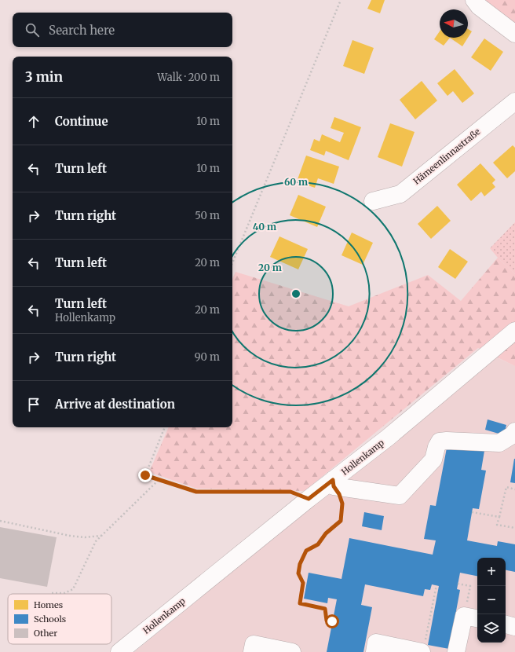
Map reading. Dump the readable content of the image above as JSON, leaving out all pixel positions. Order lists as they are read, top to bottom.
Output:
{
  "streets": {
    "street": ["Hämeenlinnastraße", "Hollenkamp"]
  },
  "legend": ["Homes", "Schools", "Other"],
  "north": "left",
  "page": {
    "search": "Search here",
    "heading": ["3 min", "Walk · 200 m"],
    "list": [
      ["Continue", "10 m"],
      ["Turn left", "10 m"],
      ["Turn right", "50 m"],
      ["Turn left", "20 m"],
      ["Turn left", "Hollenkamp", "20 m"],
      ["Turn right", "90 m"],
      "Arrive at destination"
    ],
    "map_buttons": ["+", "−"]
  },
  "rings": ["60 m", "40 m", "20 m"]
}
